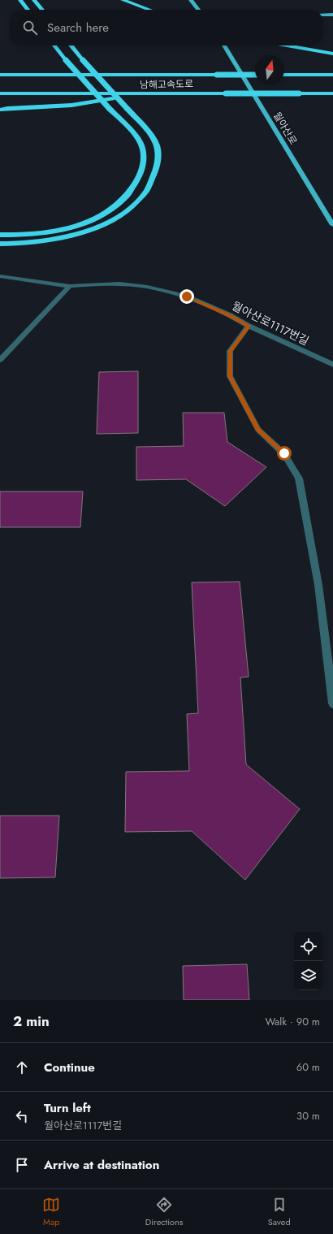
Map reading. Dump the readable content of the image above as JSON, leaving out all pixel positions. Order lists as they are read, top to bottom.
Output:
{
  "streets": {
    "highway": ["남해고속도로"],
    "main road": ["월아산로"],
    "street": ["월아산로1117번길"]
  },
  "north": "top",
  "page": {
    "search": "Search here",
    "heading": ["2 min", "Walk · 90 m"],
    "list": [
      ["Continue", "60 m"],
      ["Turn left", "월아산로1117번길", "30 m"],
      "Arrive at destination"
    ],
    "nav": ["Map", "Directions", "Saved"]
  }
}
